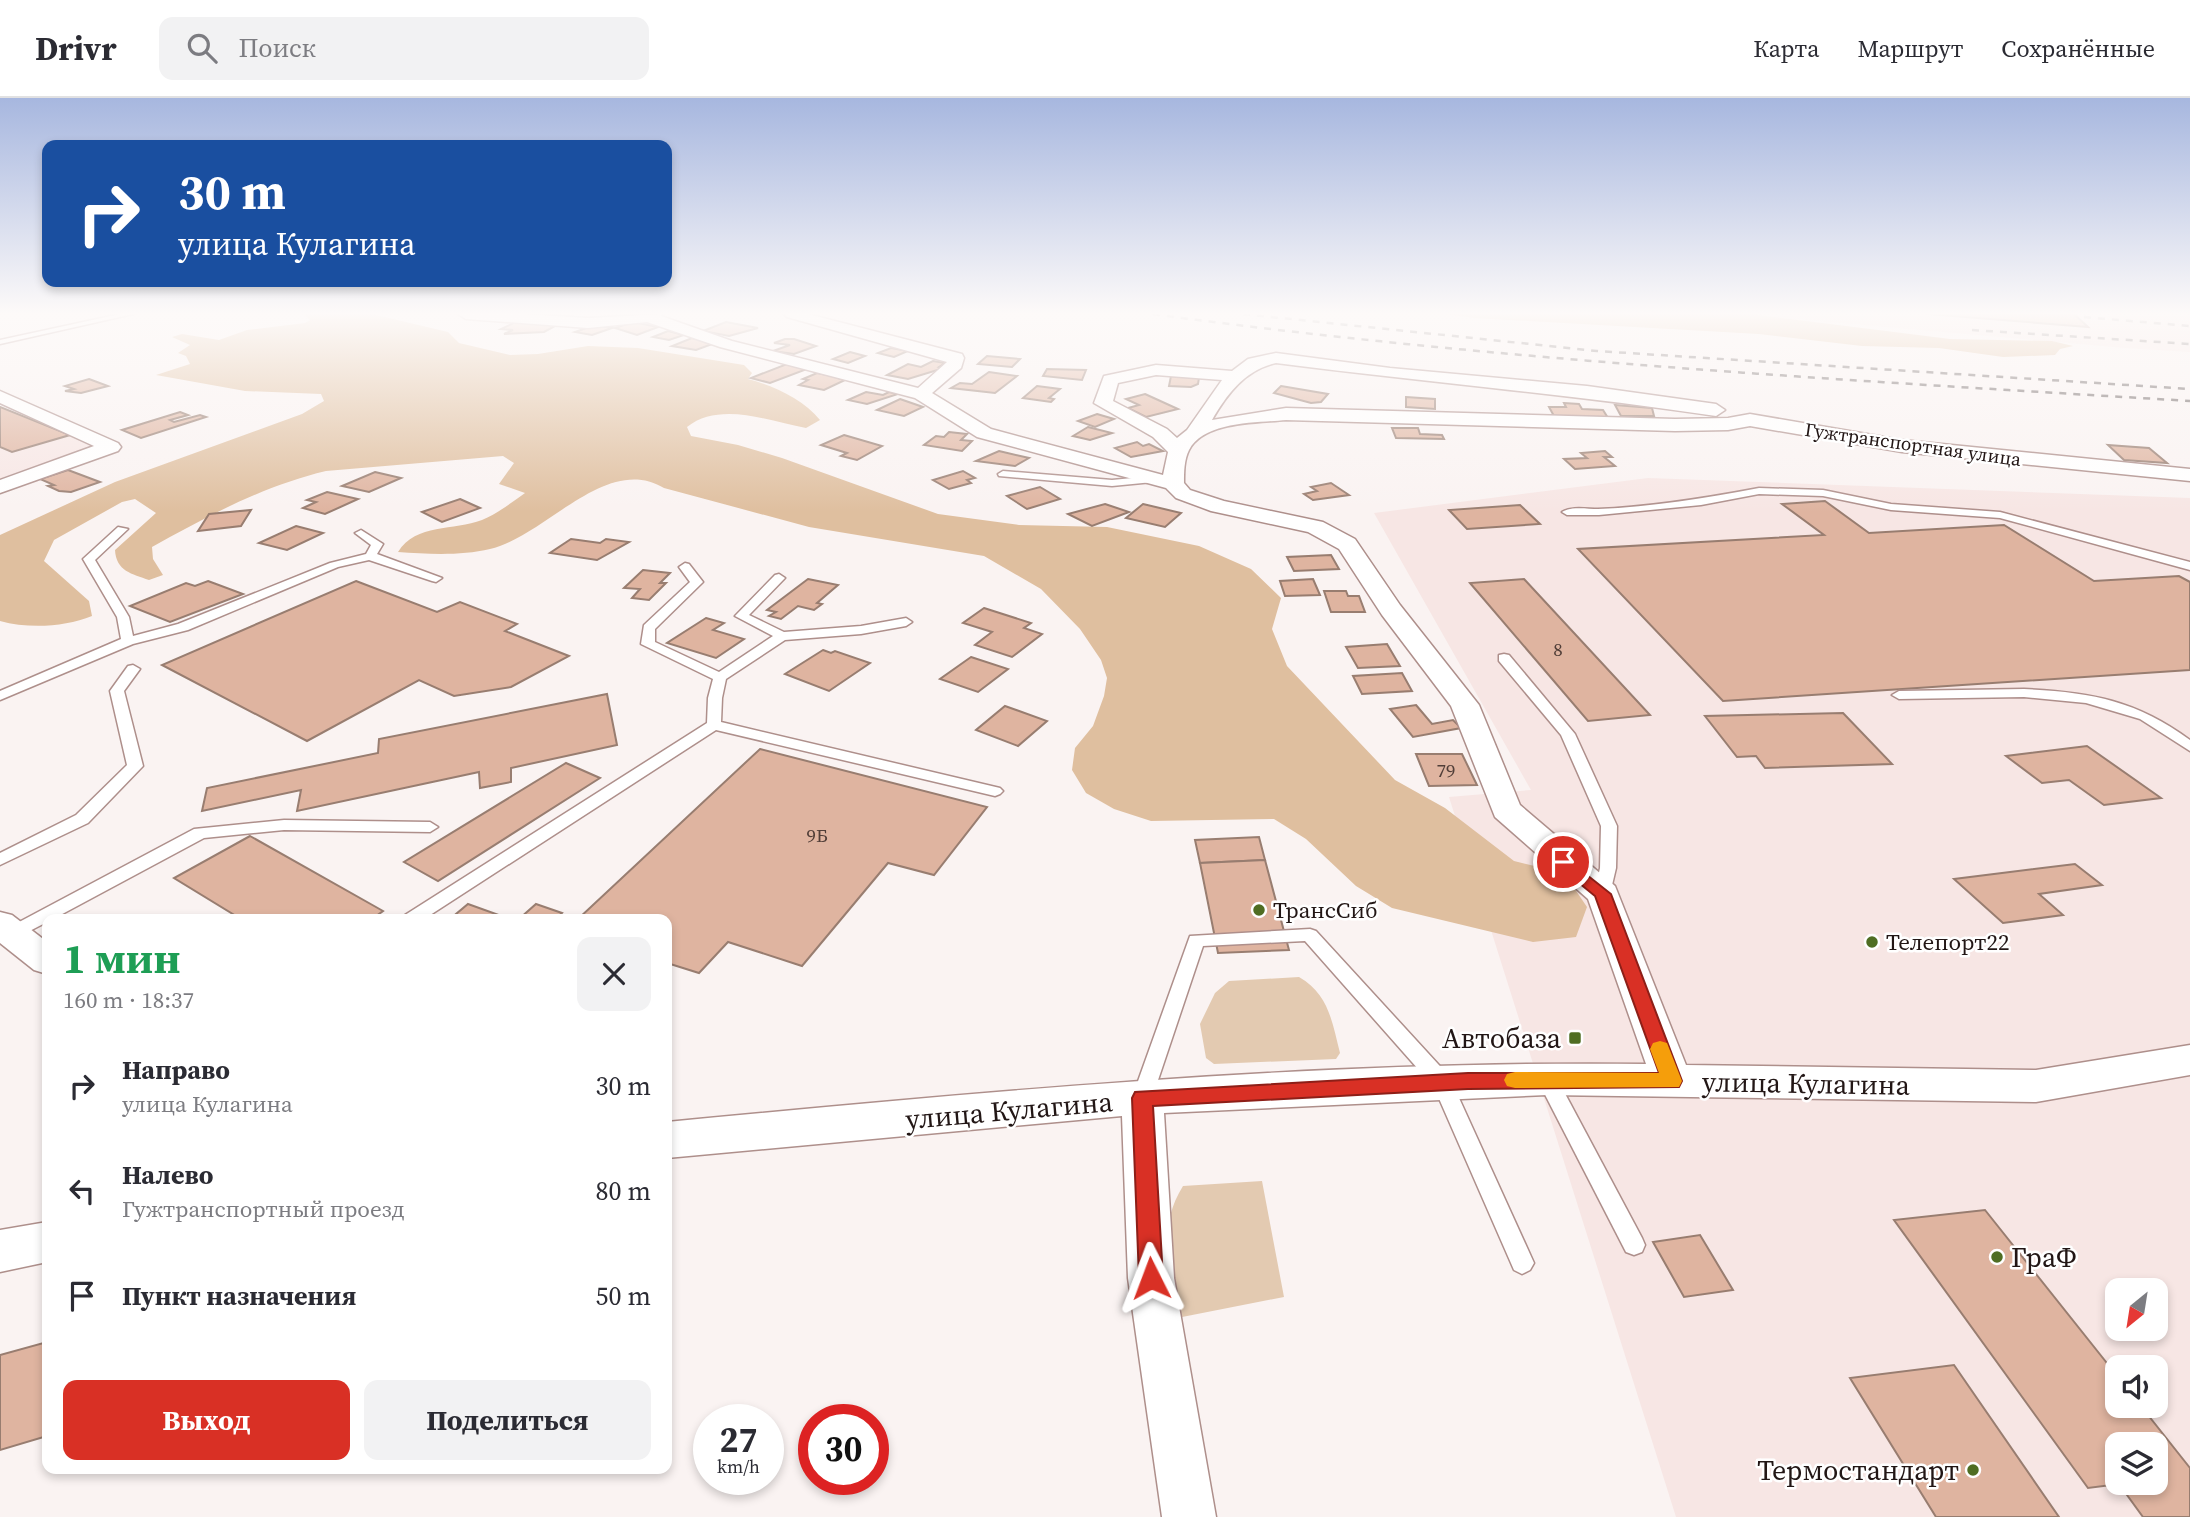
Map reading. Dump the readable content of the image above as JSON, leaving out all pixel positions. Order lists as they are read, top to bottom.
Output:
{
  "streets": {
    "street": ["Гужтранспортная улица", "улица Кулагина"]
  },
  "places": {
    "other": [
      "ТрансСиб",
      "Телепорт22",
      "ГраФ",
      "Термостандарт"
    ],
    "transit": ["Автобаза"]
  },
  "house_numbers": ["8", "79", "9Б"],
  "north": "bottom left",
  "page": {
    "header": "Drivr",
    "search": "Поиск",
    "nav": ["Карта", "Маршрут", "Сохранённые"],
    "turn": ["30 m", "улица Кулагина"],
    "heading": ["1 мин", "160 m · 18:37"],
    "list": [
      {
        "name": "Направо",
        "note": "улица Кулагина",
        "value": "30 m"
      },
      {
        "name": "Налево",
        "note": "Гужтранспортный проезд",
        "value": "80 m"
      },
      {
        "name": "Пункт назначения",
        "value": "50 m"
      }
    ],
    "buttons": ["Выход", "Поделиться"],
    "speed": "27 km/h",
    "limit": "30"
  }
}
